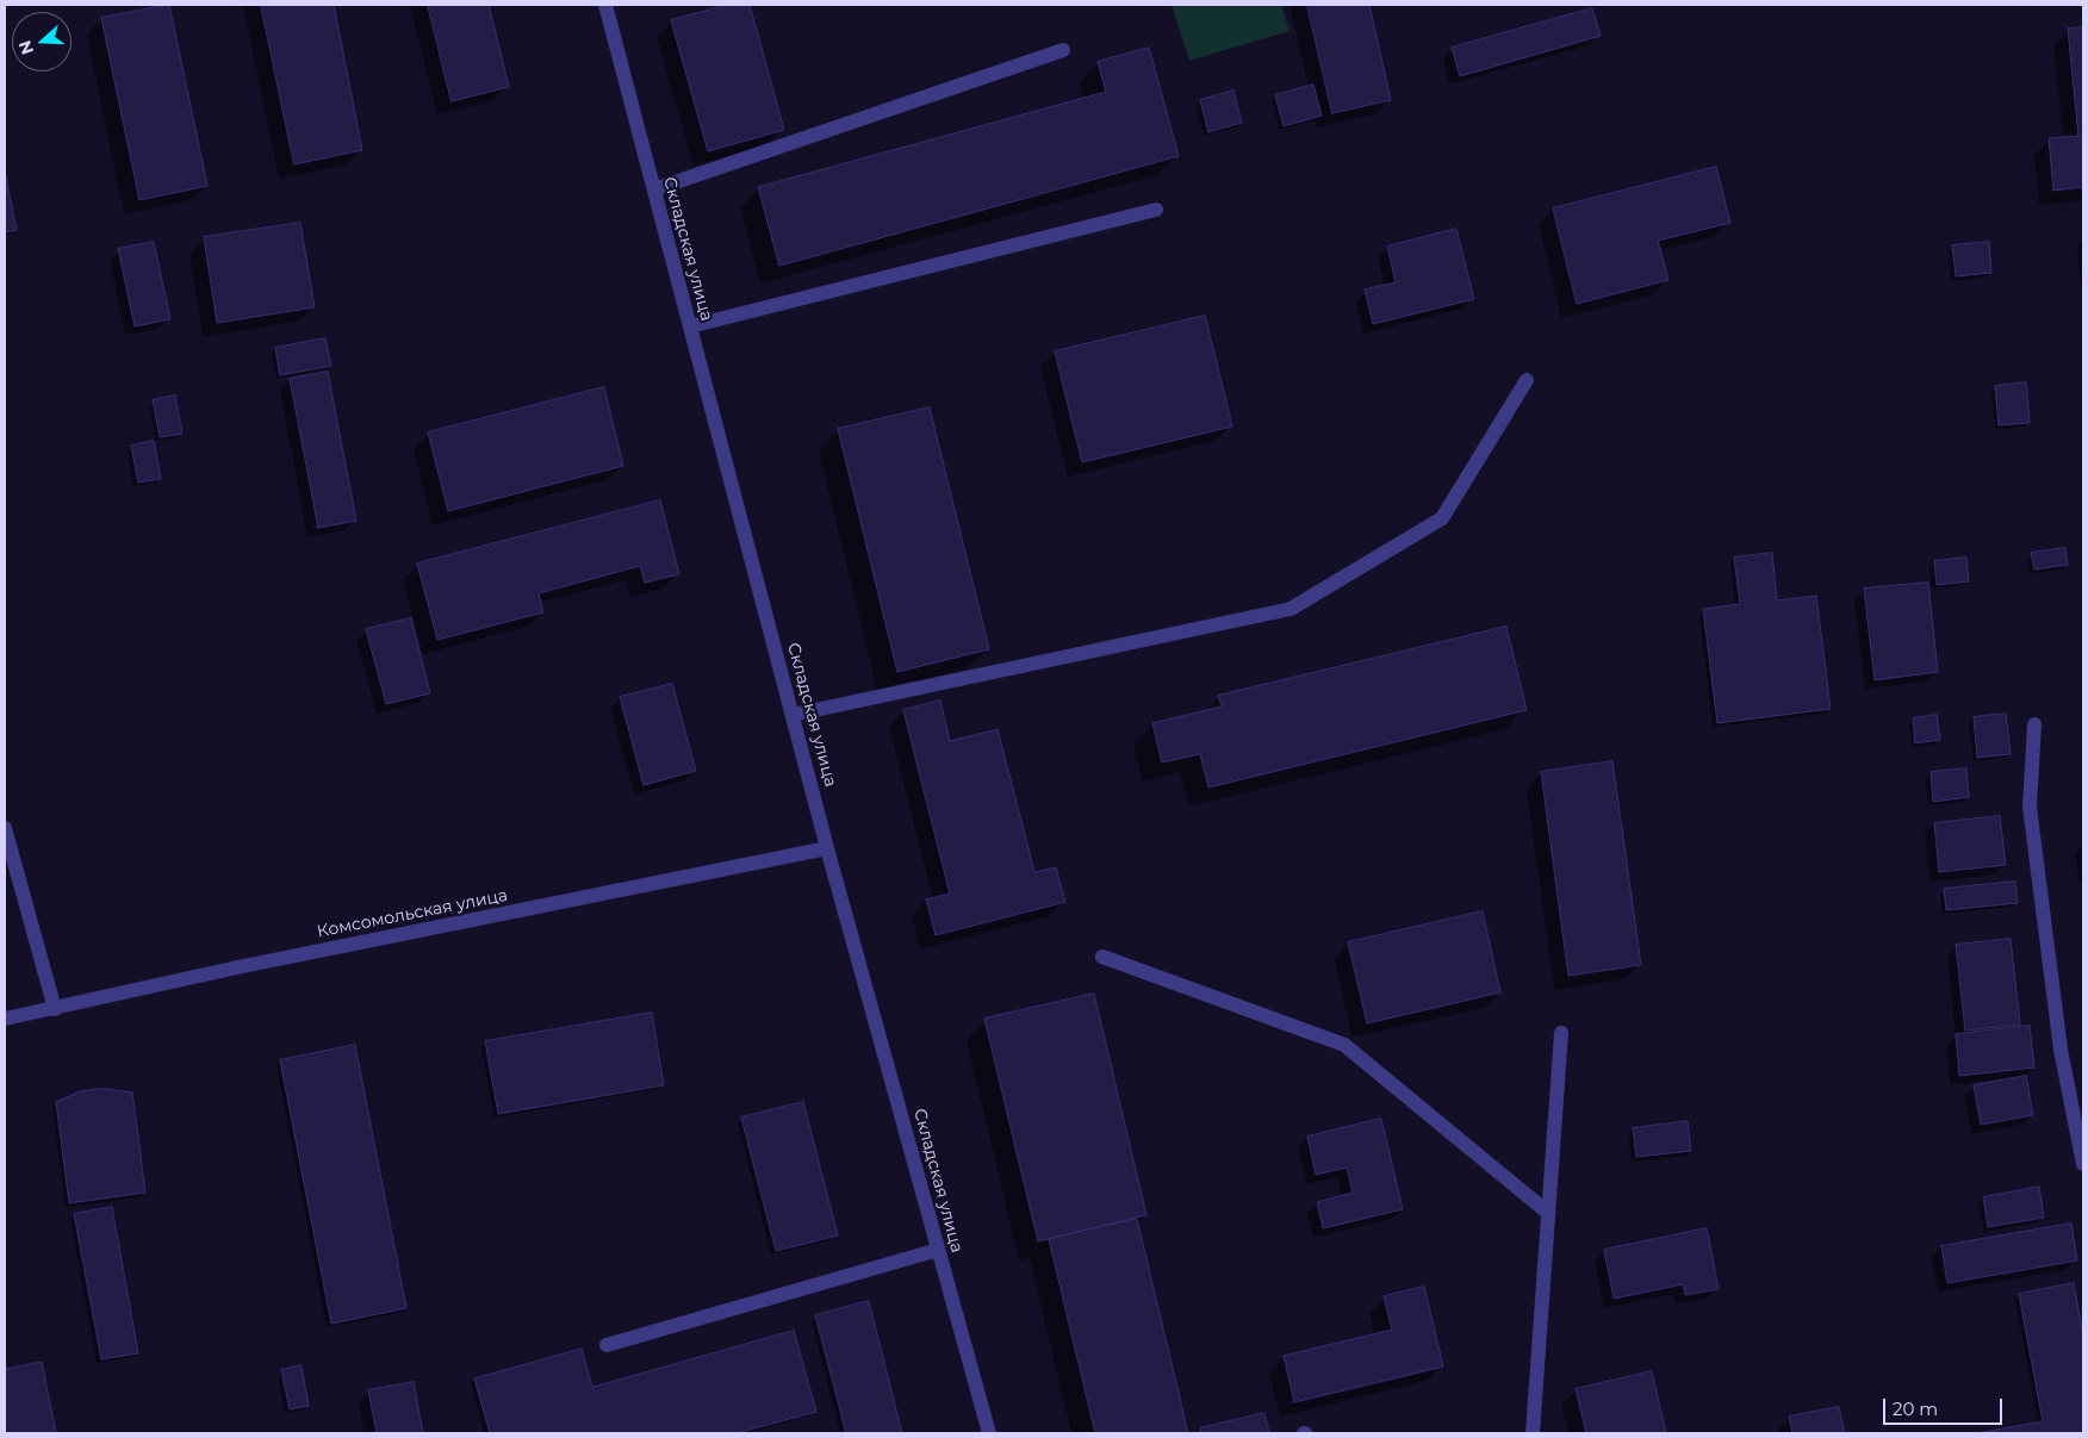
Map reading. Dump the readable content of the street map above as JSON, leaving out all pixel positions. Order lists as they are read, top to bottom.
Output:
{
  "streets": {
    "street": ["Складская улица", "Комсомольская улица"]
  },
  "crossings": [
    ["Складская улица", "Комсомольская улица"]
  ],
  "scale_bar": "20 m",
  "north": "left"
}
